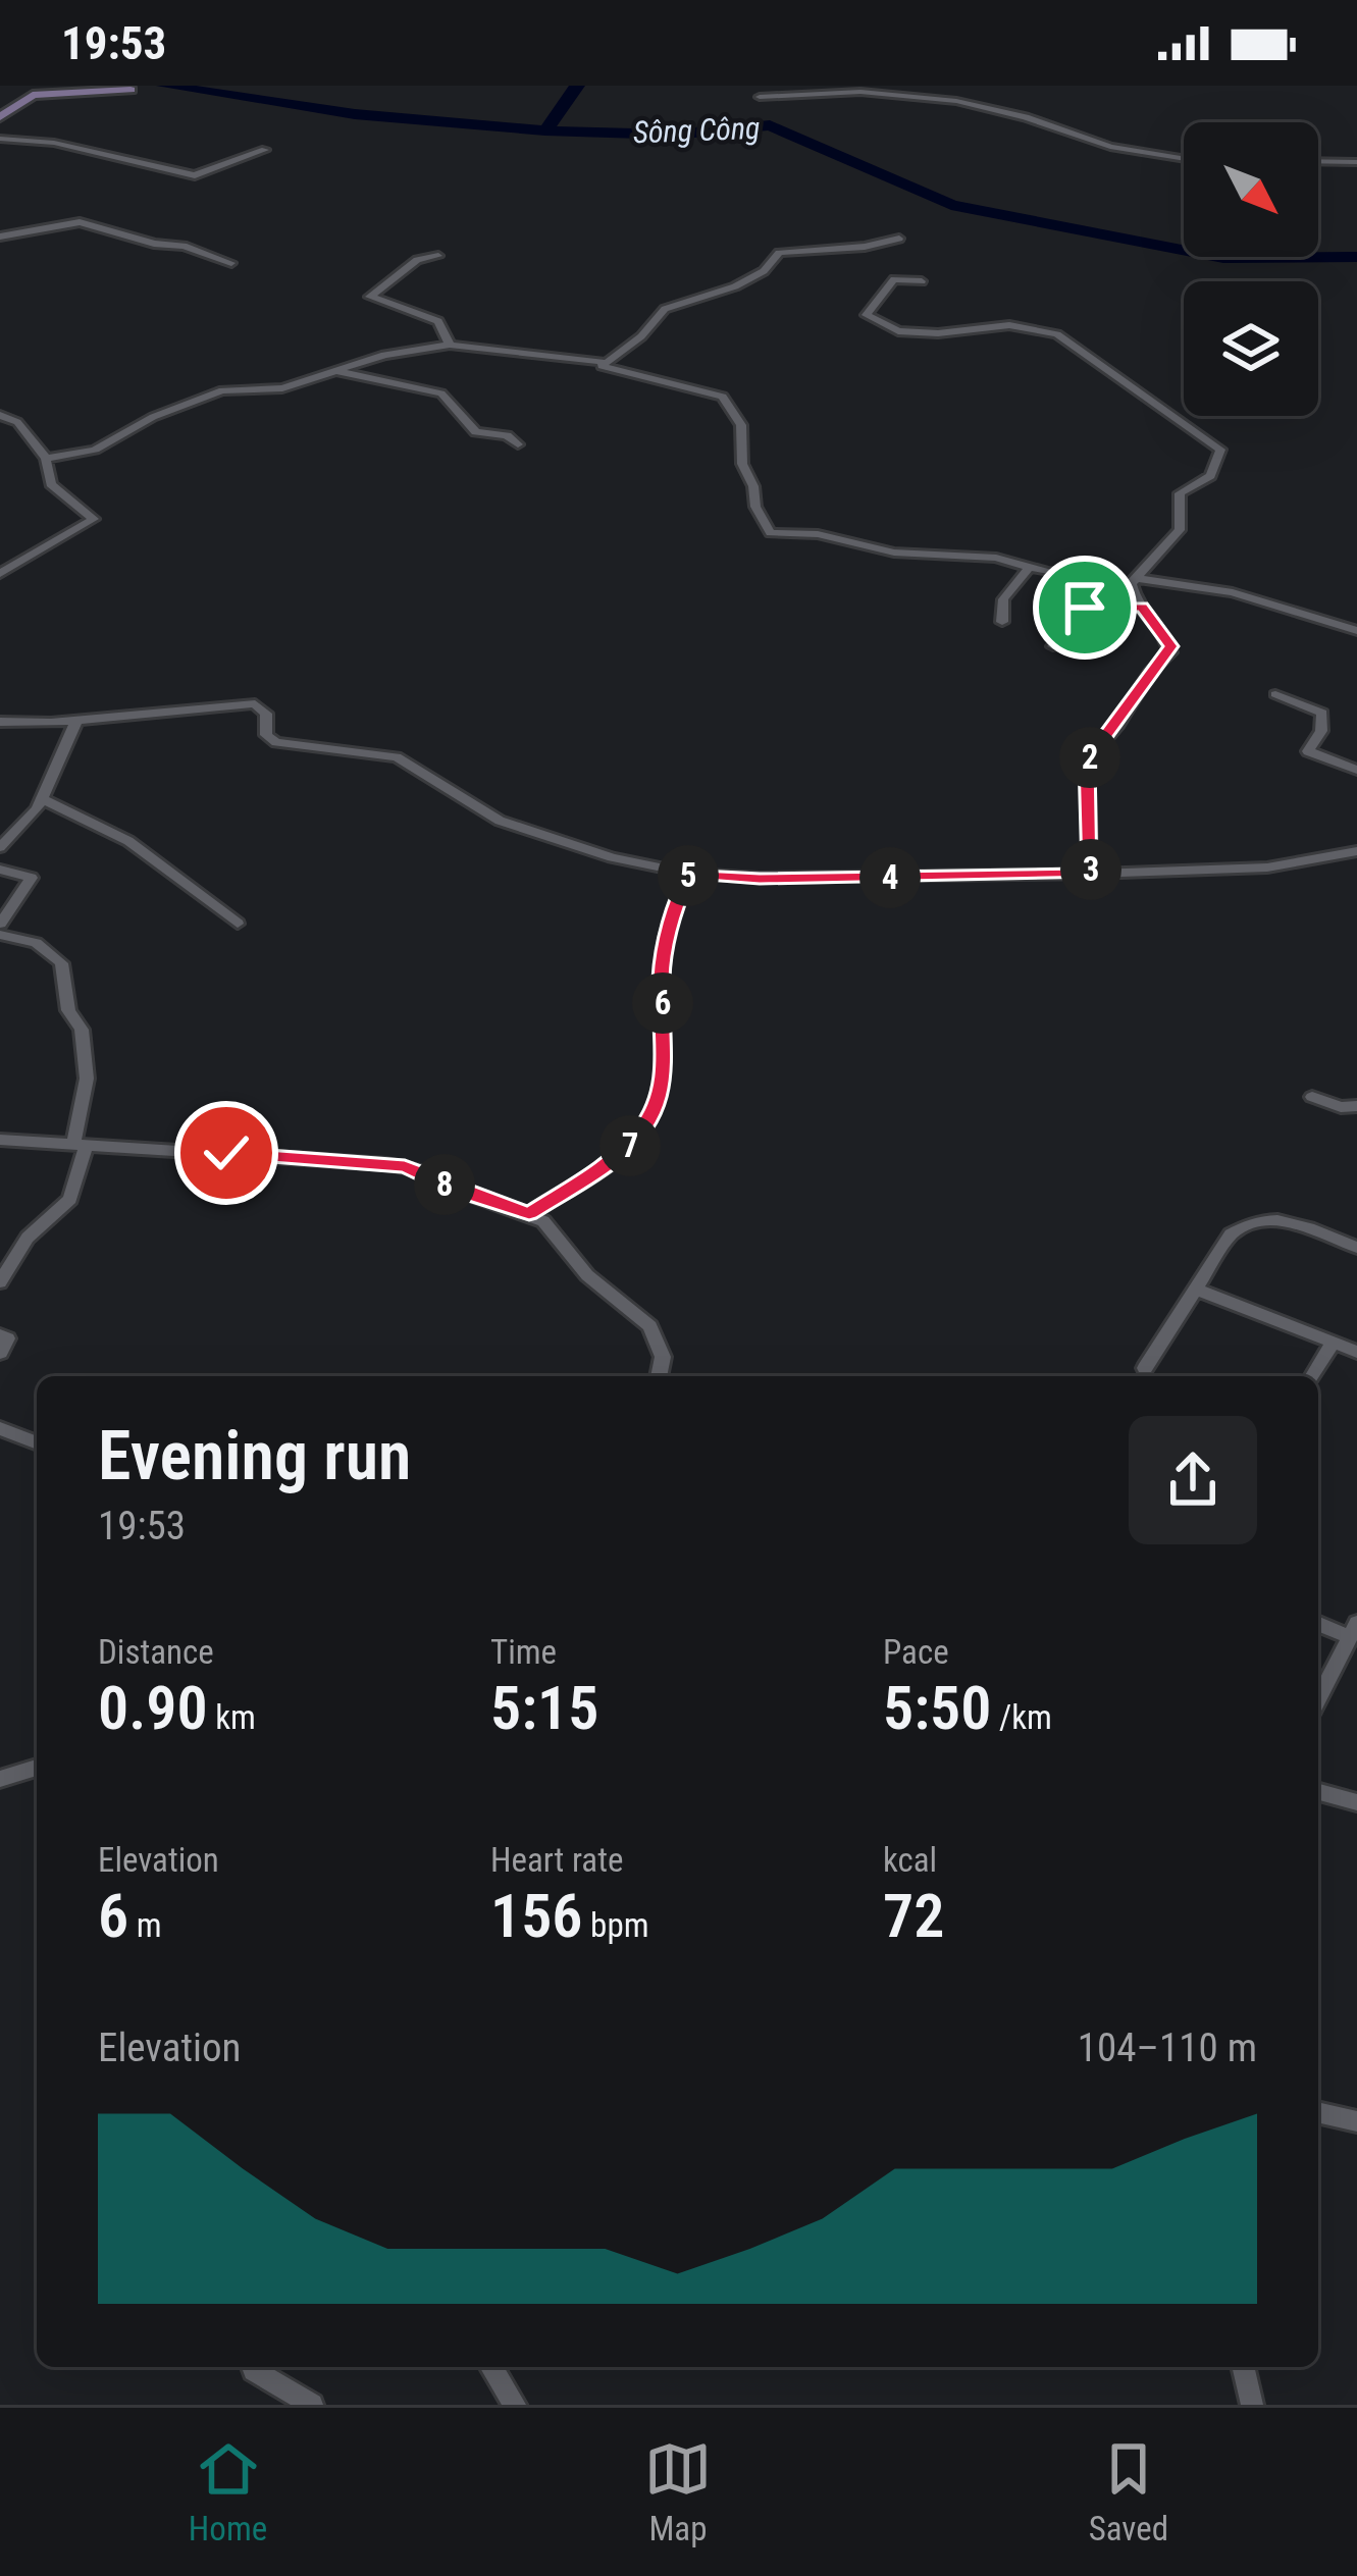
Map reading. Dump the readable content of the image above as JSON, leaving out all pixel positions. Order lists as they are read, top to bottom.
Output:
{
  "water": ["Sông Công"],
  "north": "bottom right",
  "page": {
    "status": "19:53",
    "pins": [
      "2",
      "3",
      "5",
      "4",
      "6",
      "7",
      "8"
    ],
    "heading": ["Evening run", "19:53"],
    "stats": [
      ["Distance", "0.90 km"],
      ["Time", "5:15"],
      ["Pace", "5:50 /km"],
      ["Elevation", "6 m"],
      ["Heart rate", "156 bpm"],
      ["kcal", "72"]
    ],
    "chart": ["Elevation", "104–110 m"],
    "tabs": ["Home", "Map", "Saved"]
  }
}
